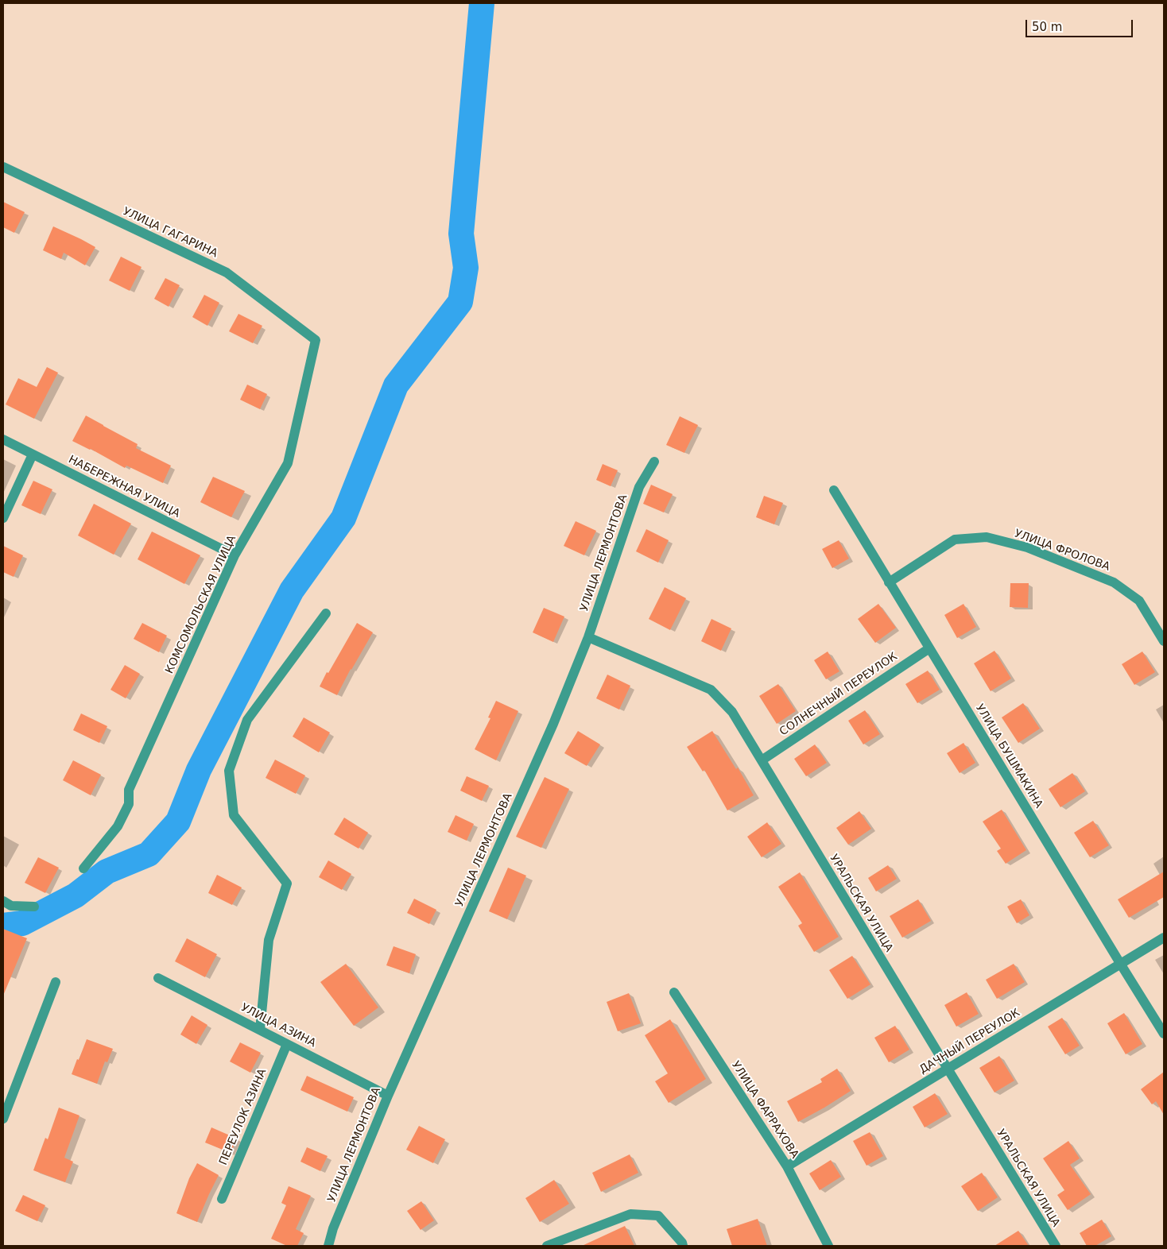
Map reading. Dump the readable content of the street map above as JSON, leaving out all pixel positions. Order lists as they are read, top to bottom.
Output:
{
  "streets": {
    "street": [
      "УЛИЦА ГАГАРИНА",
      "НАБЕРЕЖНАЯ УЛИЦА",
      "УЛИЦА ФРОЛОВА",
      "УЛИЦА ЛЕРМОНТОВА",
      "КОМСОМОЛЬСКАЯ УЛИЦА",
      "СОЛНЕЧНЫЙ ПЕРЕУЛОК",
      "УЛИЦА БУШМАКИНА",
      "УРАЛЬСКАЯ УЛИЦА",
      "УЛИЦА АЗИНА",
      "ДАЧНЫЙ ПЕРЕУЛОК",
      "УЛИЦА ФАРРАХОВА",
      "ПЕРЕУЛОК АЗИНА"
    ]
  },
  "crossings": [
    ["УЛИЦА ГАГАРИНА", "КОМСОМОЛЬСКАЯ УЛИЦА"],
    ["НАБЕРЕЖНАЯ УЛИЦА", "КОМСОМОЛЬСКАЯ УЛИЦА"],
    ["УЛИЦА ФРОЛОВА", "УЛИЦА БУШМАКИНА"],
    ["УЛИЦА ЛЕРМОНТОВА", "УРАЛЬСКАЯ УЛИЦА"],
    ["УЛИЦА ЛЕРМОНТОВА", "УЛИЦА АЗИНА"],
    ["СОЛНЕЧНЫЙ ПЕРЕУЛОК", "УЛИЦА БУШМАКИНА"],
    ["СОЛНЕЧНЫЙ ПЕРЕУЛОК", "УРАЛЬСКАЯ УЛИЦА"],
    ["УЛИЦА БУШМАКИНА", "ДАЧНЫЙ ПЕРЕУЛОК"],
    ["УРАЛЬСКАЯ УЛИЦА", "ДАЧНЫЙ ПЕРЕУЛОК"],
    ["УЛИЦА АЗИНА", "ПЕРЕУЛОК АЗИНА"],
    ["ДАЧНЫЙ ПЕРЕУЛОК", "УЛИЦА ФАРРАХОВА"]
  ],
  "scale_bar": "50 m"
}
